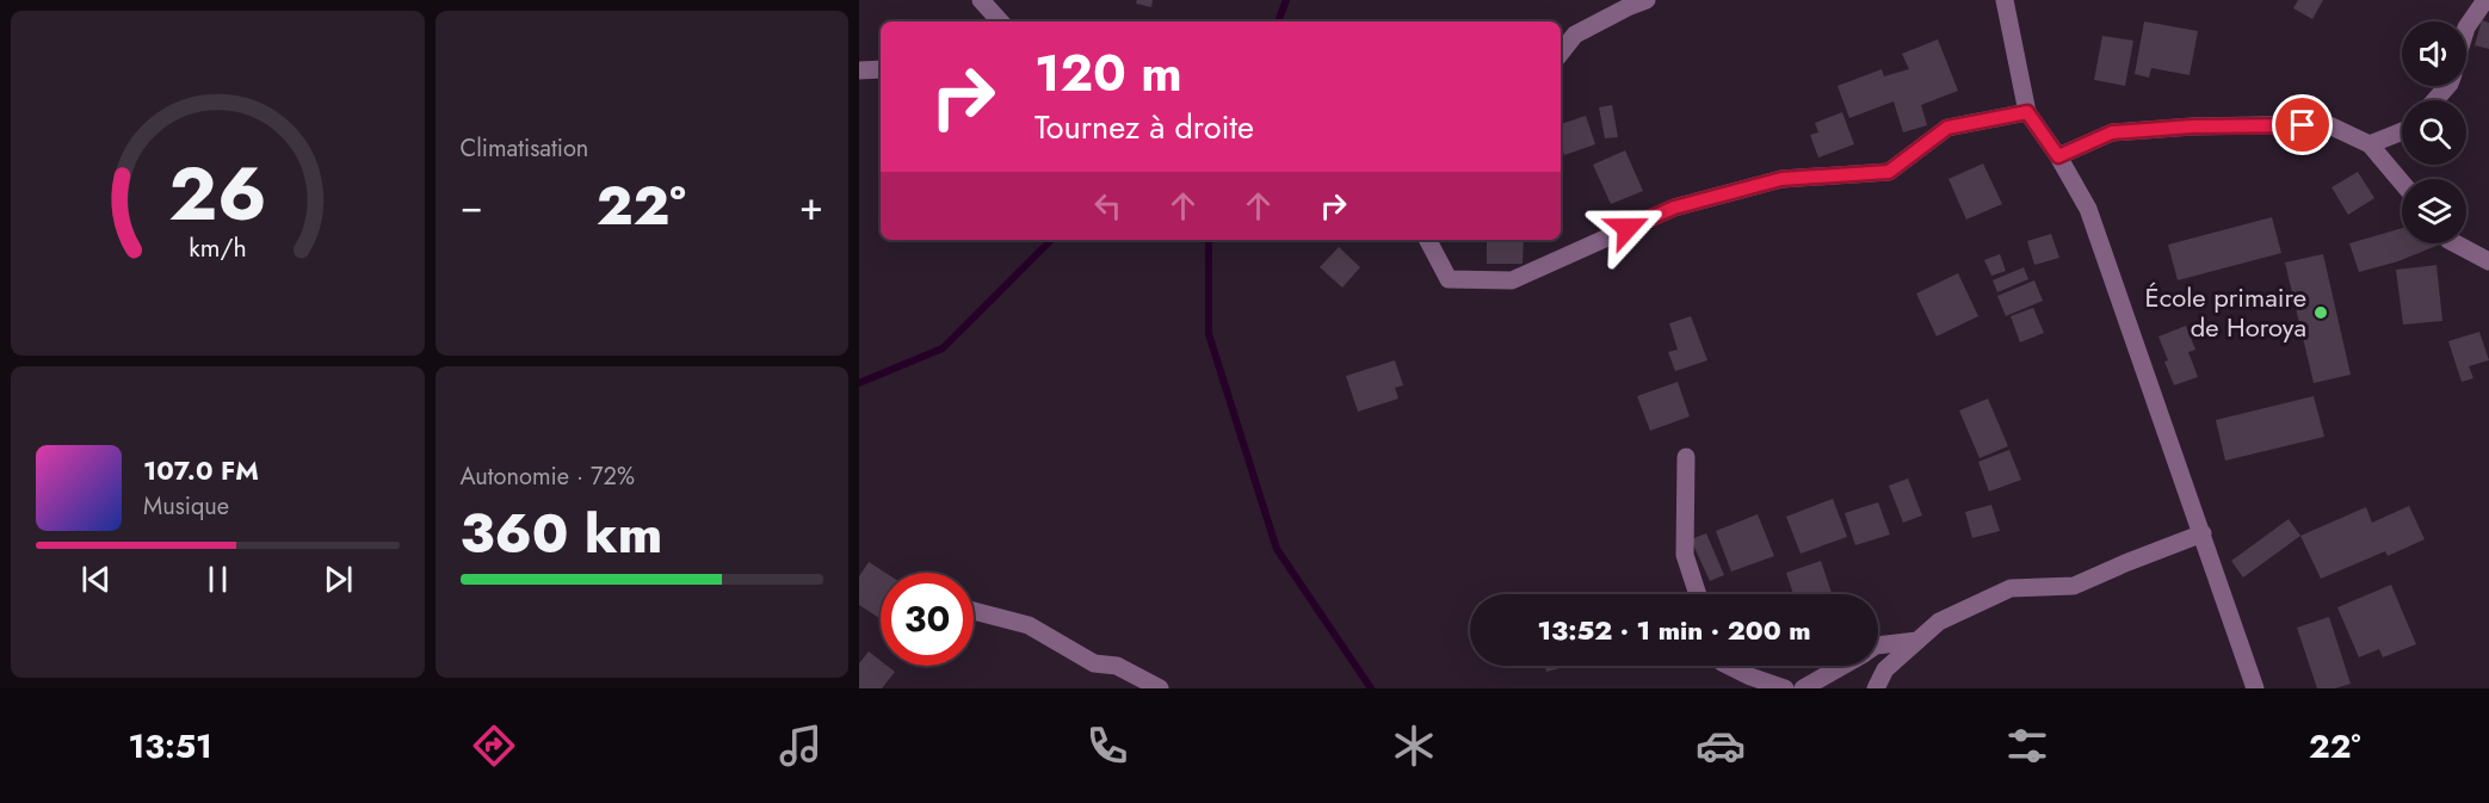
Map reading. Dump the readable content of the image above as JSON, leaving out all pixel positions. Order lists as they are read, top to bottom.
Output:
{
  "places": ["École primaire de Horoya"],
  "page": {
    "tile": [
      "Climatisation",
      ["Autonomie · 72%", "360 km"]
    ],
    "turn": ["120 m", "Tournez à droite"],
    "heat": ["−", "22°", "+"],
    "song": ["107.0 FM", "Musique"],
    "limit": "30",
    "trip": "13:52 · 1 min · 200 m",
    "tabs": ["13:51", "22°"],
    "gauge": ["26", "km/h"]
  }
}
